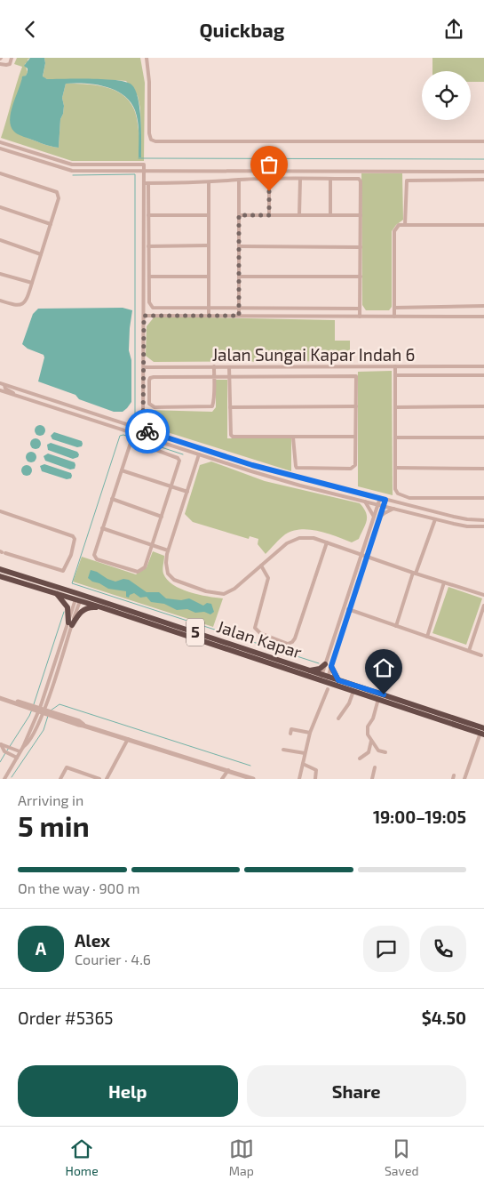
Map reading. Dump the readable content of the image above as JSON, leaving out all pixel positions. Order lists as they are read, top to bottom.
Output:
{
  "streets": {
    "highway": ["5", "Jalan Kapar"],
    "street": ["Jalan Sungai Kapar Indah 6"]
  },
  "page": {
    "header": "Quickbag",
    "heading": ["5 min", "Arriving in", "19:00–19:05"],
    "panel": [
      "Alex",
      "Courier · 4.6",
      "Order #5365",
      "$4.50"
    ],
    "bar": "On the way · 900 m",
    "round": "A",
    "buttons": ["Help", "Share"],
    "tabs": ["Home", "Map", "Saved"]
  }
}
